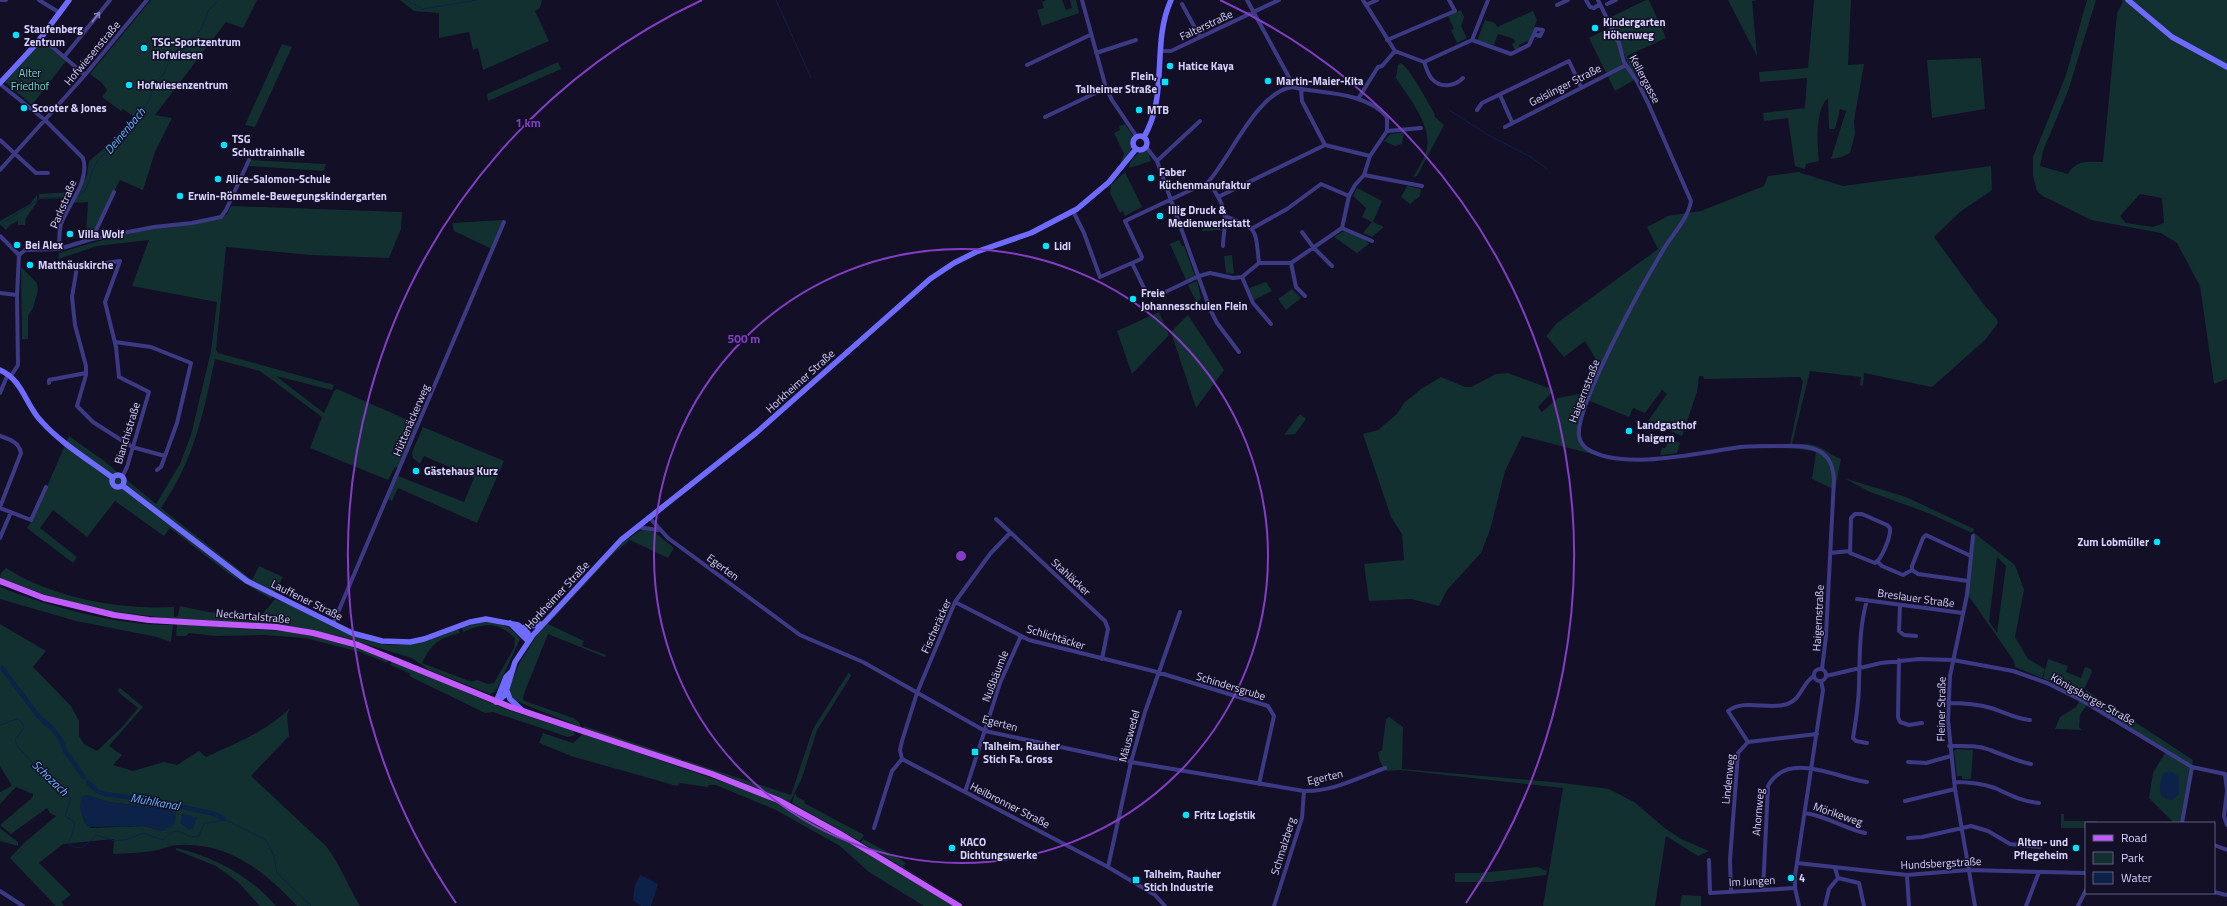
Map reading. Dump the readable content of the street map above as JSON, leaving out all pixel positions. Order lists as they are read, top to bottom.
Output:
{
  "streets": {
    "main road": ["Horkheimer Straße", "Lauffener Straße", "Neckartalstraße"],
    "street": [
      "Falterstraße",
      "Hofwiesenstraße",
      "Kellergasse",
      "Geislinger Straße",
      "Parkstraße",
      "Haigernstraße",
      "Hüttenäckerweg",
      "Bianchistraße",
      "Egerten",
      "Stahläcker",
      "Breslauer Straße",
      "Fischeräcker",
      "Schlichtäcker",
      "Nußbäumle",
      "Schindersgrube",
      "Königsberger Straße",
      "Fleiner Straße",
      "Mäuswedel",
      "Lindenweg",
      "Heilbronner Straße",
      "Ahornweg",
      "Mörikeweg",
      "Schmalzberg",
      "Hundsbergstraße",
      "Im Jungen"
    ]
  },
  "crossings": [
    ["Hofwiesenstraße", "Parkstraße"],
    ["Kellergasse", "Geislinger Straße"],
    ["Kellergasse", "Haigernstraße"],
    ["Horkheimer Straße", "Egerten"],
    ["Horkheimer Straße", "Neckartalstraße"],
    ["Haigernstraße", "Königsberger Straße"],
    ["Hüttenäckerweg", "Lauffener Straße"],
    ["Bianchistraße", "Lauffener Straße"],
    ["Egerten", "Fischeräcker"],
    ["Egerten", "Nußbäumle"],
    ["Egerten", "Schindersgrube"],
    ["Egerten", "Mäuswedel"],
    ["Egerten", "Schmalzberg"],
    ["Stahläcker", "Fischeräcker"],
    ["Stahläcker", "Schlichtäcker"],
    ["Breslauer Straße", "Königsberger Straße"],
    ["Breslauer Straße", "Fleiner Straße"],
    ["Fischeräcker", "Schlichtäcker"],
    ["Schlichtäcker", "Nußbäumle"],
    ["Schlichtäcker", "Schindersgrube"],
    ["Schlichtäcker", "Mäuswedel"],
    ["Nußbäumle", "Heilbronner Straße"],
    ["Schindersgrube", "Mäuswedel"],
    ["Königsberger Straße", "Fleiner Straße"],
    ["Fleiner Straße", "Hundsbergstraße"],
    ["Mäuswedel", "Heilbronner Straße"],
    ["Lindenweg", "Im Jungen"],
    ["Ahornweg", "Im Jungen"]
  ],
  "water": ["Deinenbach", "Schozach", "Mühlkanal"],
  "parks": ["Alter Friedhof"],
  "places": {
    "other": [
      "Kindergarten Höhenweg",
      "Staufenberg Zentrum",
      "TSG-Sportzentrum Hofwiesen",
      "Hatice Kaya",
      "Martin-Maier-Kita",
      "Hofwiesenzentrum",
      "Scooter & Jones",
      "MTB",
      "TSG Schuttrainhalle",
      "Faber Küchenmanufaktur",
      "Alice-Salomon-Schule",
      "Erwin-Römmele-Bewegungskindergarten",
      "Illig Druck & Medienwerkstatt",
      "Villa Wolf",
      "Bei Alex",
      "Lidl",
      "Matthäuskirche",
      "Freie Johannesschulen Flein",
      "Landgasthof Haigern",
      "Gästehaus Kurz",
      "Zum Lobmüller",
      "Fritz Logistik",
      "KACO Dichtungswerke",
      "Alten- und Pflegeheim",
      "4"
    ],
    "transit": ["Flein, Talheimer Straße", "Talheim, Rauher Stich Fa. Gross", "Talheim, Rauher Stich Industrie"]
  },
  "legend": ["Road", "Park", "Water"],
  "rings": ["1 km", "500 m"]
}
